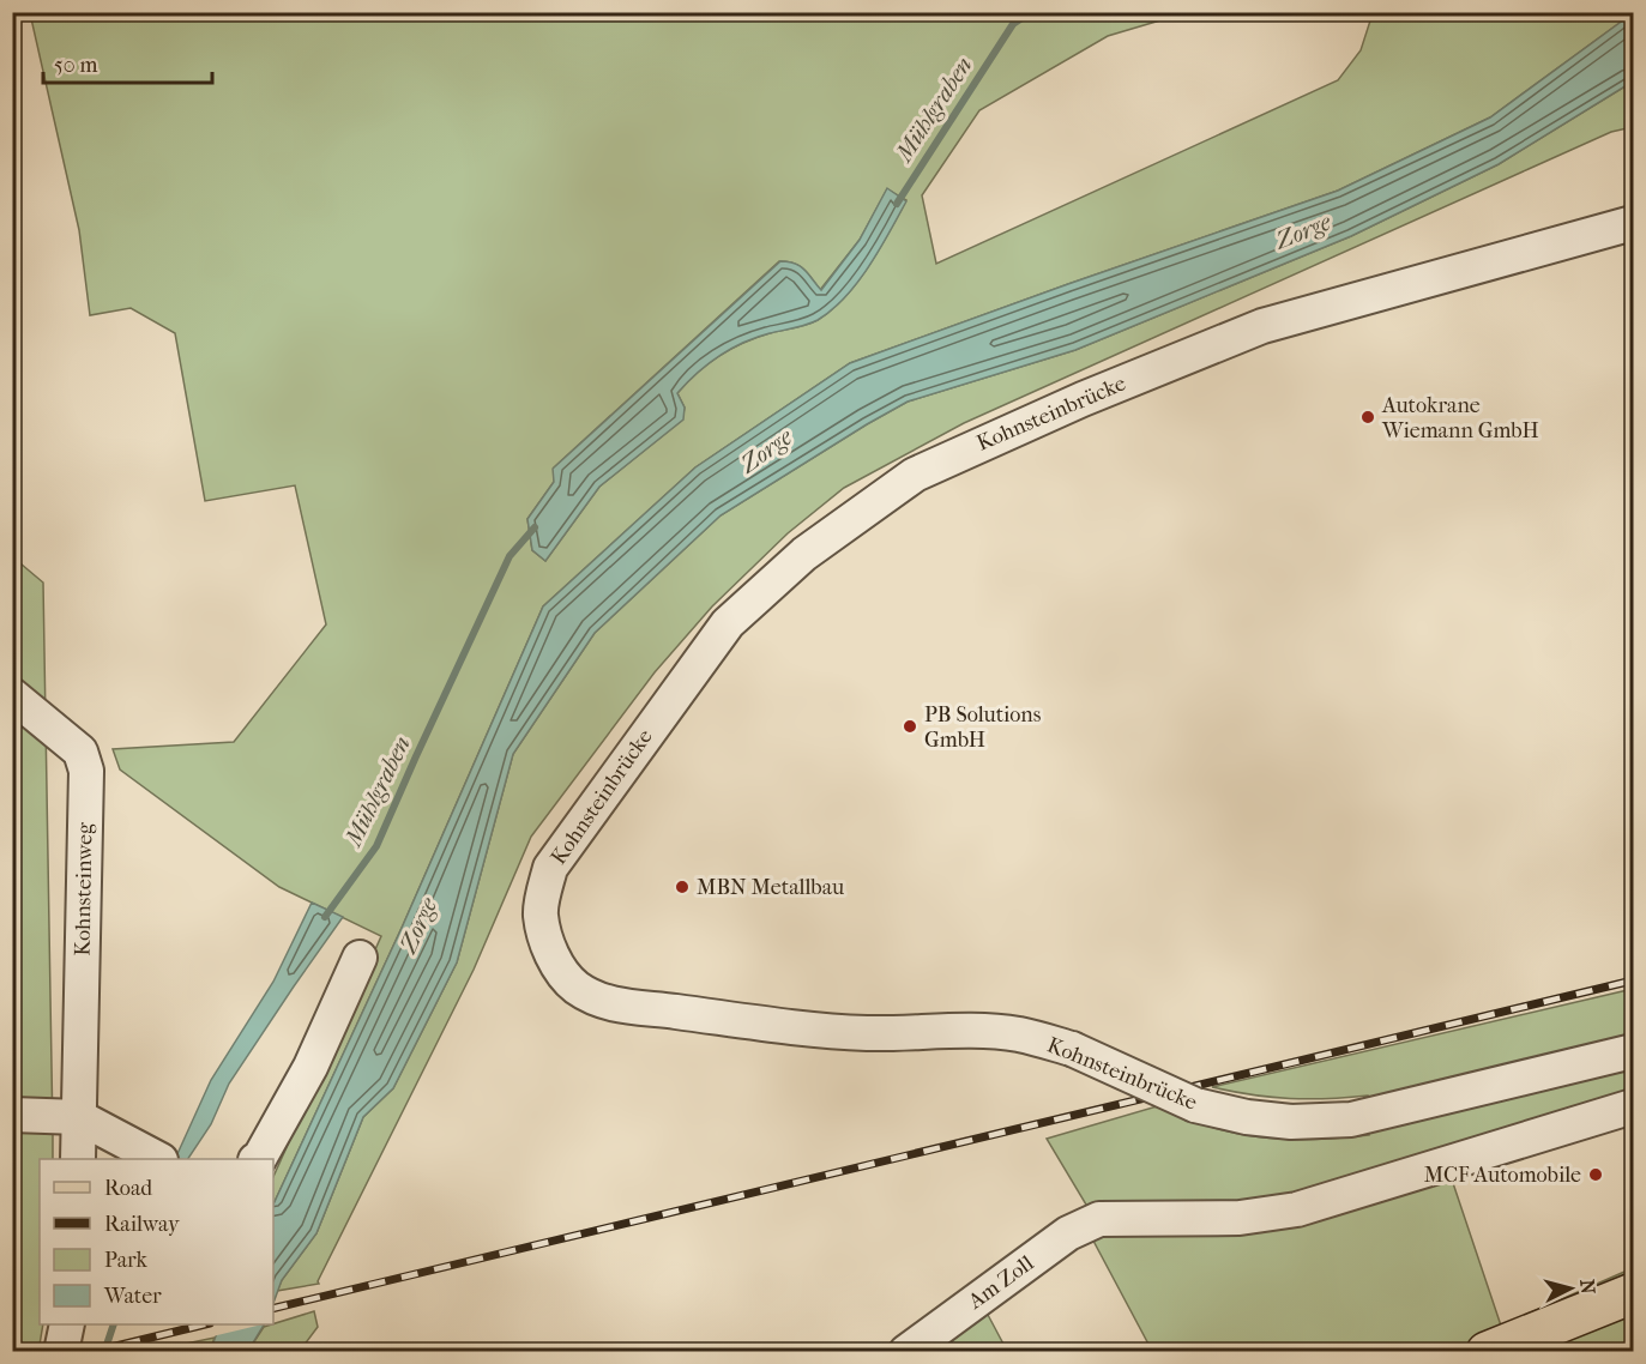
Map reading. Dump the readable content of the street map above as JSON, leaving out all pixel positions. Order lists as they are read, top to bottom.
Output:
{
  "streets": {
    "street": ["Kohnsteinbrücke", "Kohnsteinweg", "Am Zoll"]
  },
  "water": ["Mühlgraben", "Zorge"],
  "places": [
    "Autokrane Wiemann GmbH",
    "PB Solutions GmbH",
    "MBN Metallbau",
    "MCF Automobile"
  ],
  "legend": [
    "Road",
    "Railway",
    "Park",
    "Water"
  ],
  "scale_bar": "50 m",
  "north": "right"
}
